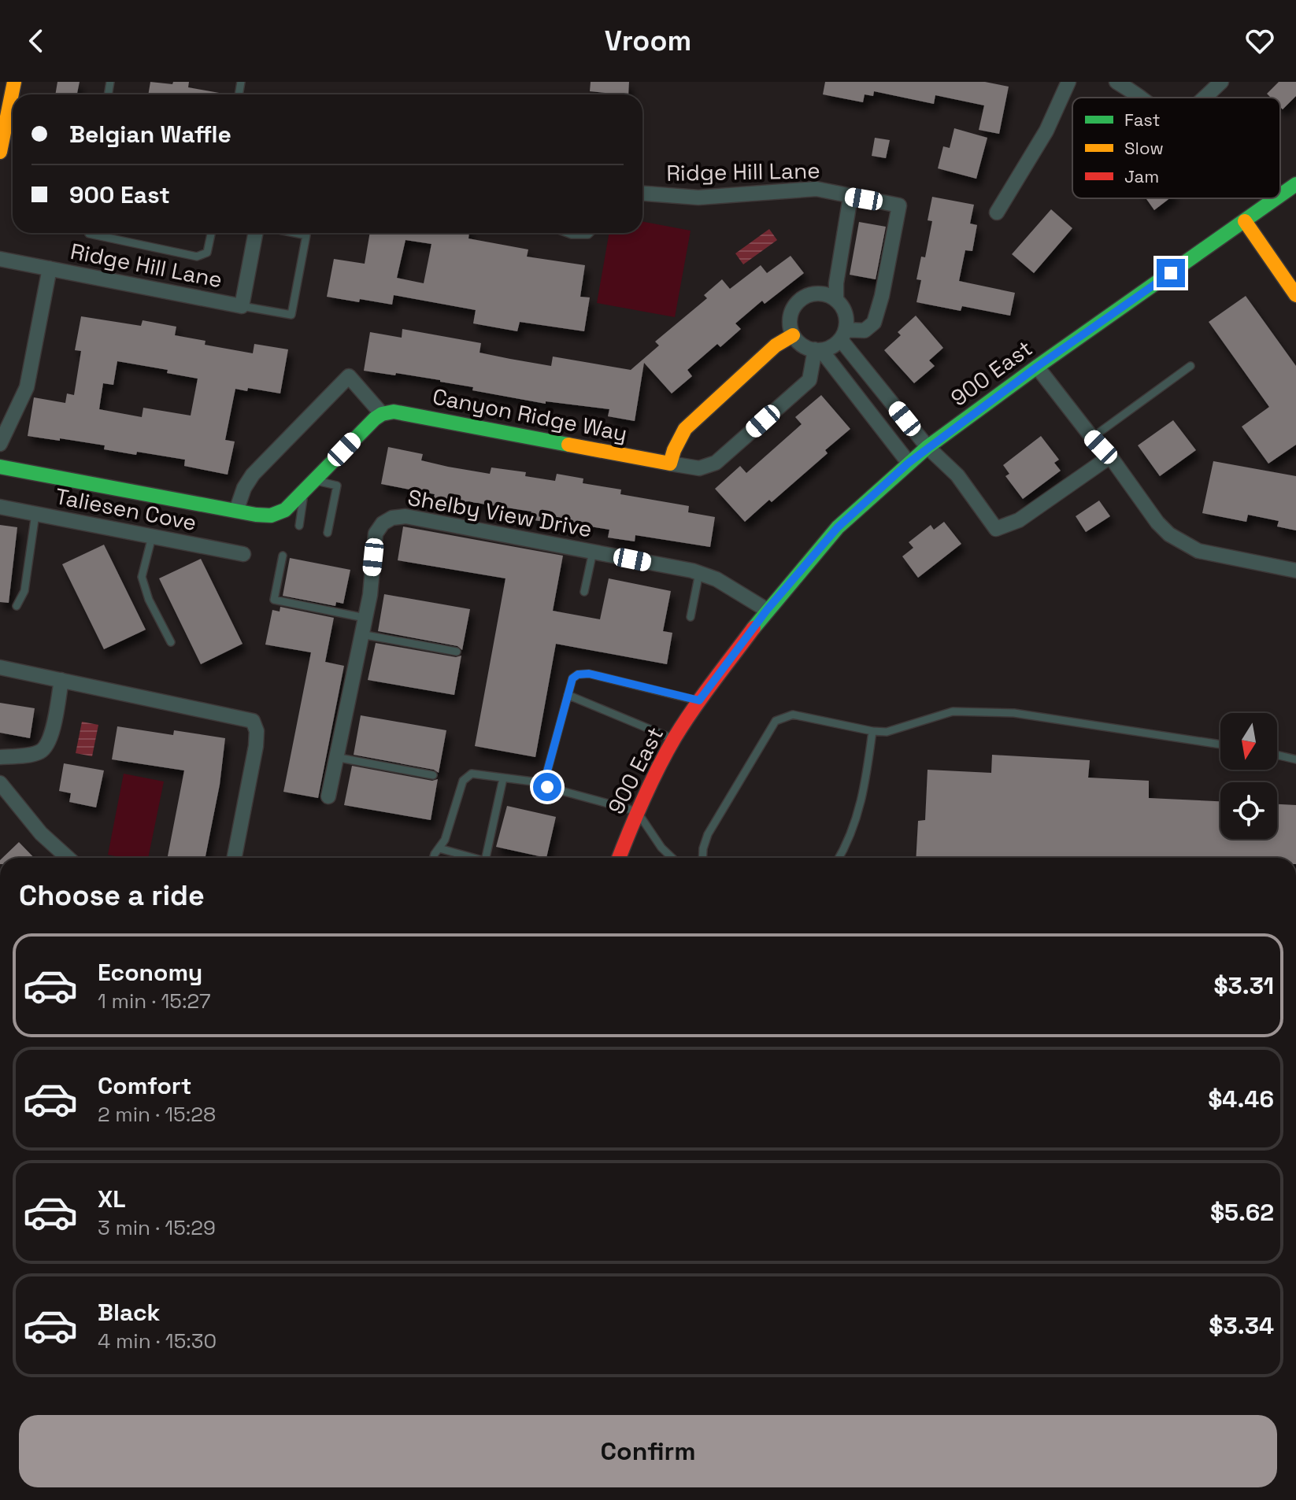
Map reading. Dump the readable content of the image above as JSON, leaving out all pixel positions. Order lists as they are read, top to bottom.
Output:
{
  "streets": {
    "street": [
      "Ridge Hill Lane",
      "900 East",
      "Canyon Ridge Way",
      "Taliesen Cove",
      "Shelby View Drive"
    ]
  },
  "crossings": [
    ["Ridge Hill Lane", "Canyon Ridge Way"],
    ["900 East", "Shelby View Drive"]
  ],
  "legend": ["Fast", "Slow", "Jam"],
  "north": "bottom",
  "page": {
    "header": "Vroom",
    "banner": ["Belgian Waffle", "900 East"],
    "heading": "Choose a ride",
    "list": [
      {
        "name": "Economy",
        "note": "1 min · 15:27",
        "value": "$3.31"
      },
      {
        "name": "Comfort",
        "note": "2 min · 15:28",
        "value": "$4.46"
      },
      {
        "name": "XL",
        "note": "3 min · 15:29",
        "value": "$5.62"
      },
      {
        "name": "Black",
        "note": "4 min · 15:30",
        "value": "$3.34"
      }
    ],
    "buttons": "Confirm"
  }
}
